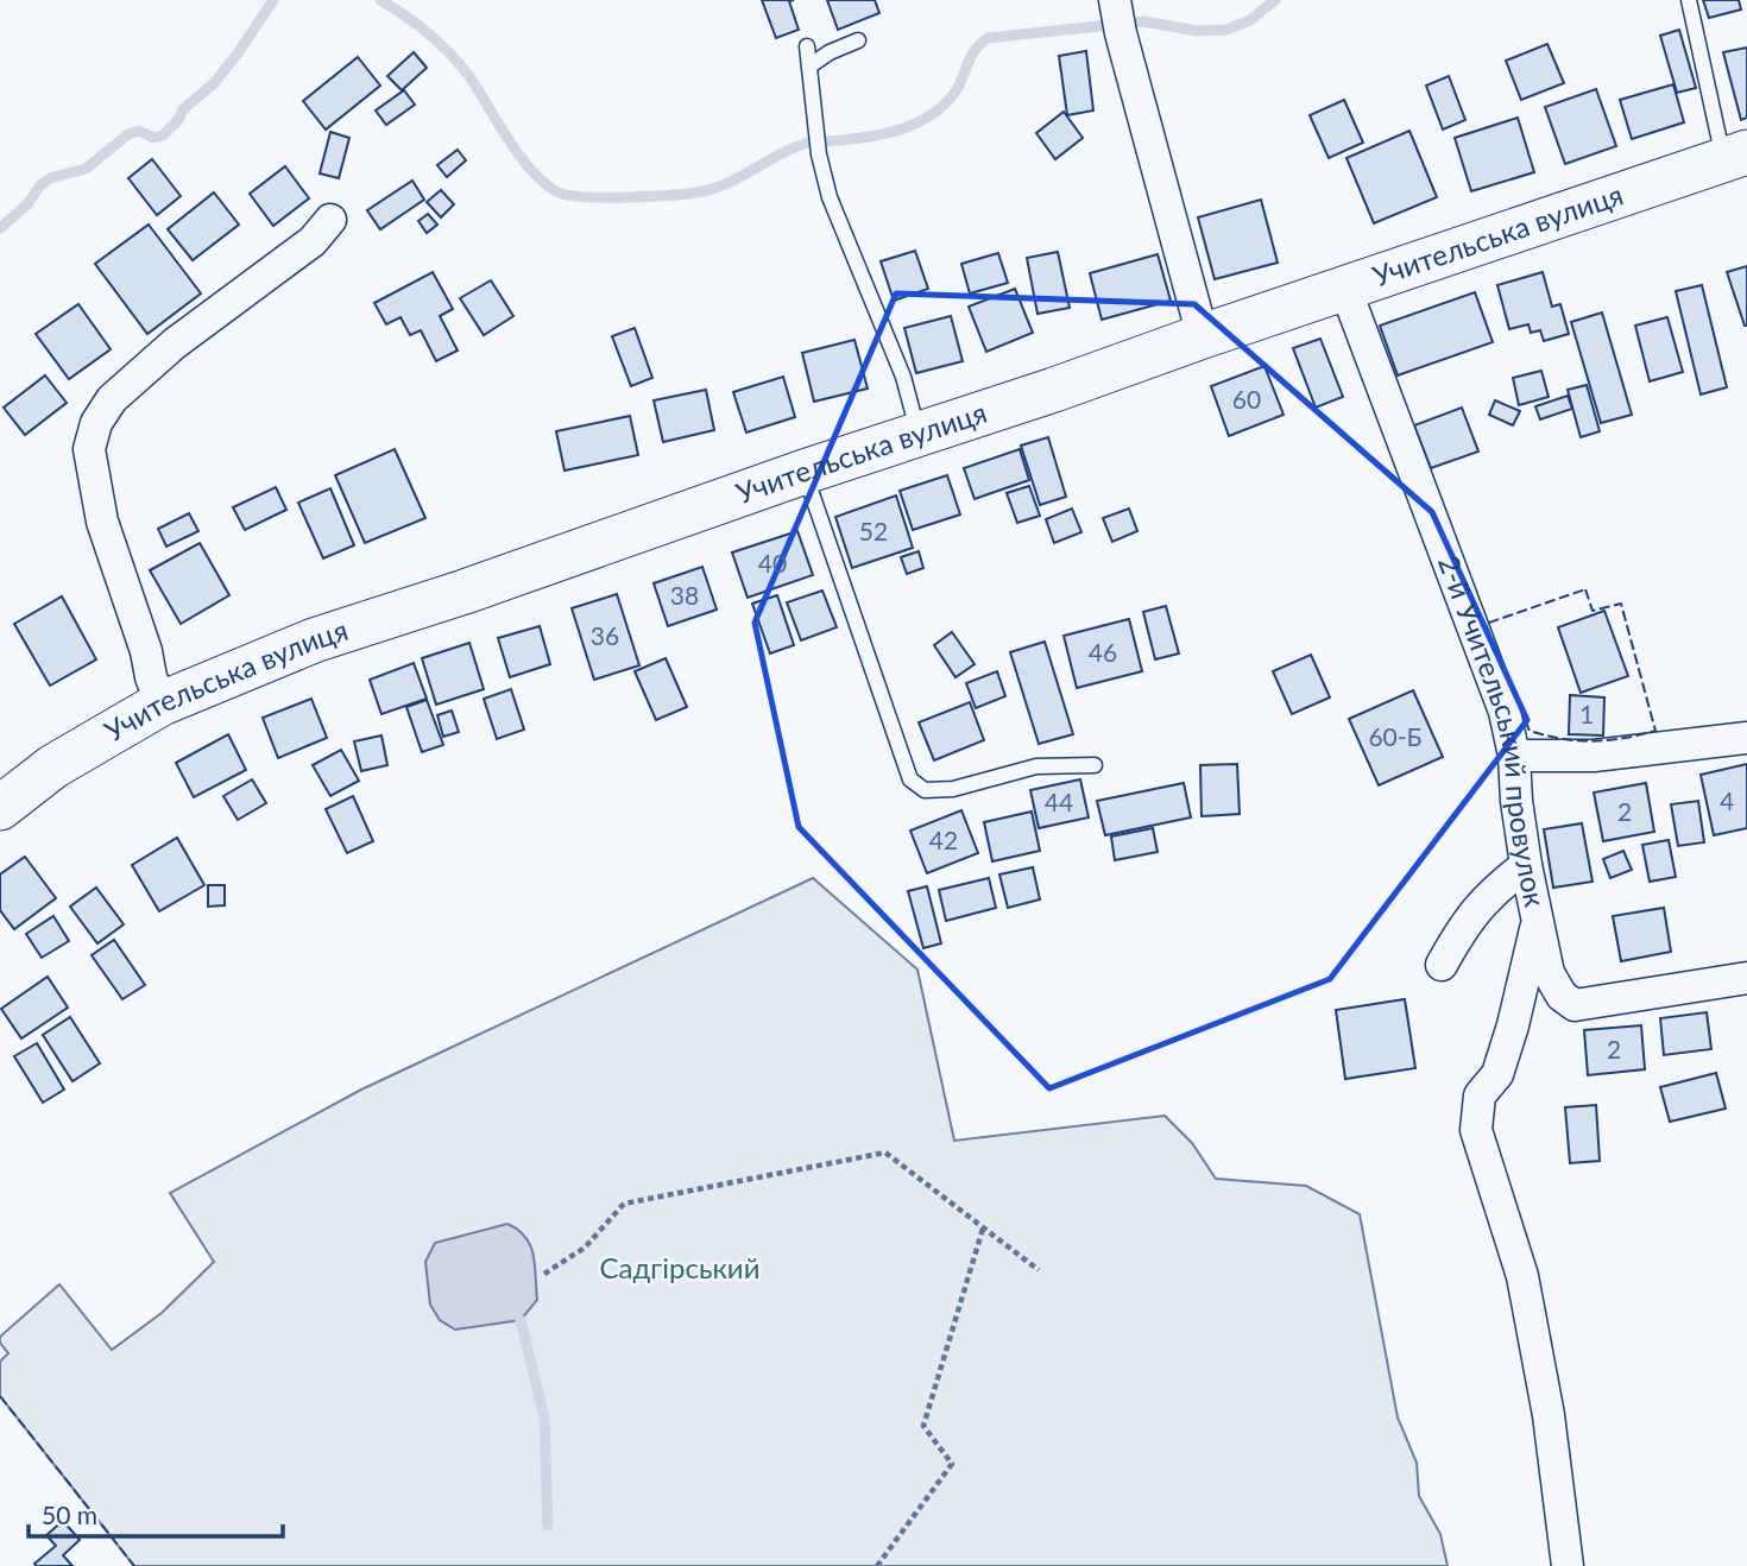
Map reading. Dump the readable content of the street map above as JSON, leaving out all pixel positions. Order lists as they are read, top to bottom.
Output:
{
  "streets": {
    "main road": ["Учительська вулиця"],
    "street": ["2-й Учительський провулок"]
  },
  "crossings": [
    ["Учительська вулиця", "2-й Учительський провулок"]
  ],
  "parks": ["Садгірський"],
  "house_numbers": [
    "60",
    "52",
    "40",
    "38",
    "36",
    "46",
    "1",
    "60-Б",
    "4",
    "44",
    "2",
    "42",
    "2"
  ],
  "scale_bar": "50 m"
}
